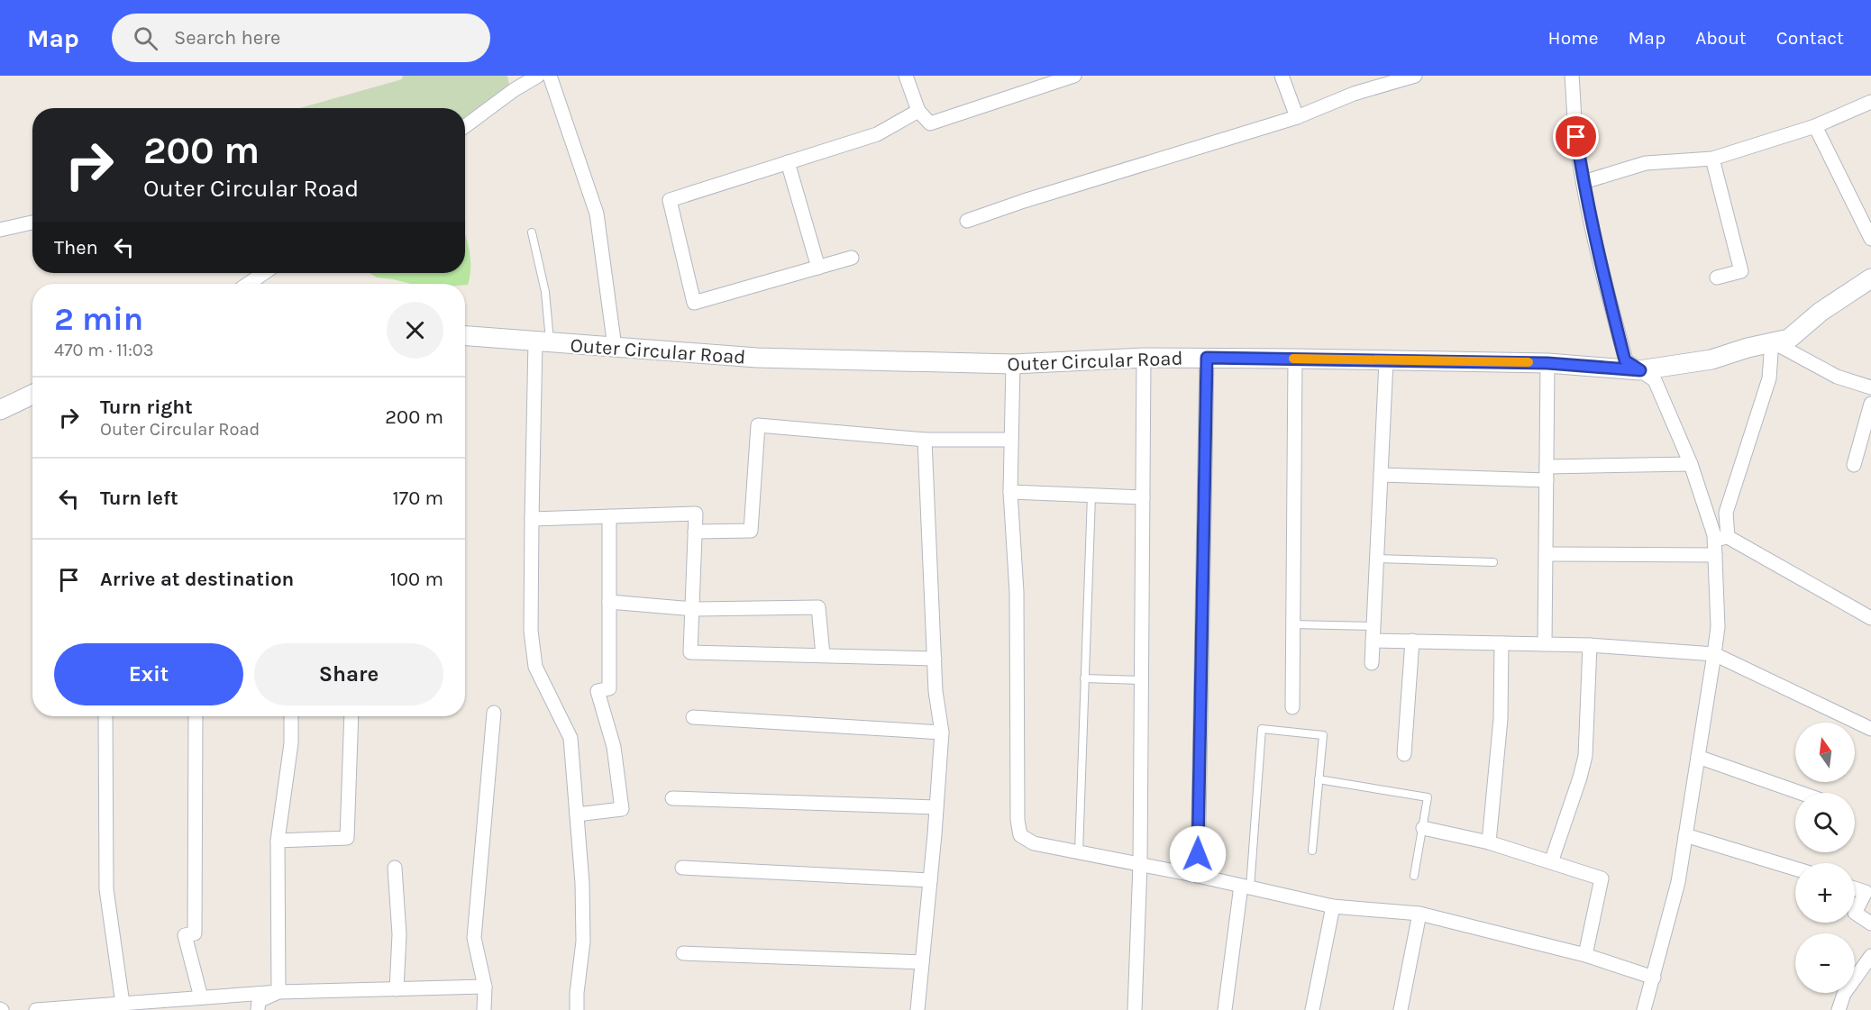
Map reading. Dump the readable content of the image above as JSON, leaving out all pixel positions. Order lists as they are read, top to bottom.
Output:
{
  "streets": {
    "main road": ["Outer Circular Road"]
  },
  "north": "top",
  "page": {
    "header": "Map",
    "search": "Search here",
    "nav": [
      "Home",
      "Map",
      "About",
      "Contact"
    ],
    "turn": ["200 m", "Outer Circular Road"],
    "then": "Then",
    "heading": ["2 min", "470 m · 11:03"],
    "list": [
      {
        "name": "Turn right",
        "note": "Outer Circular Road",
        "value": "200 m"
      },
      {
        "name": "Turn left",
        "value": "170 m"
      },
      {
        "name": "Arrive at destination",
        "value": "100 m"
      }
    ],
    "buttons": ["Exit", "Share"],
    "map_buttons": ["+", "−"]
  }
}
